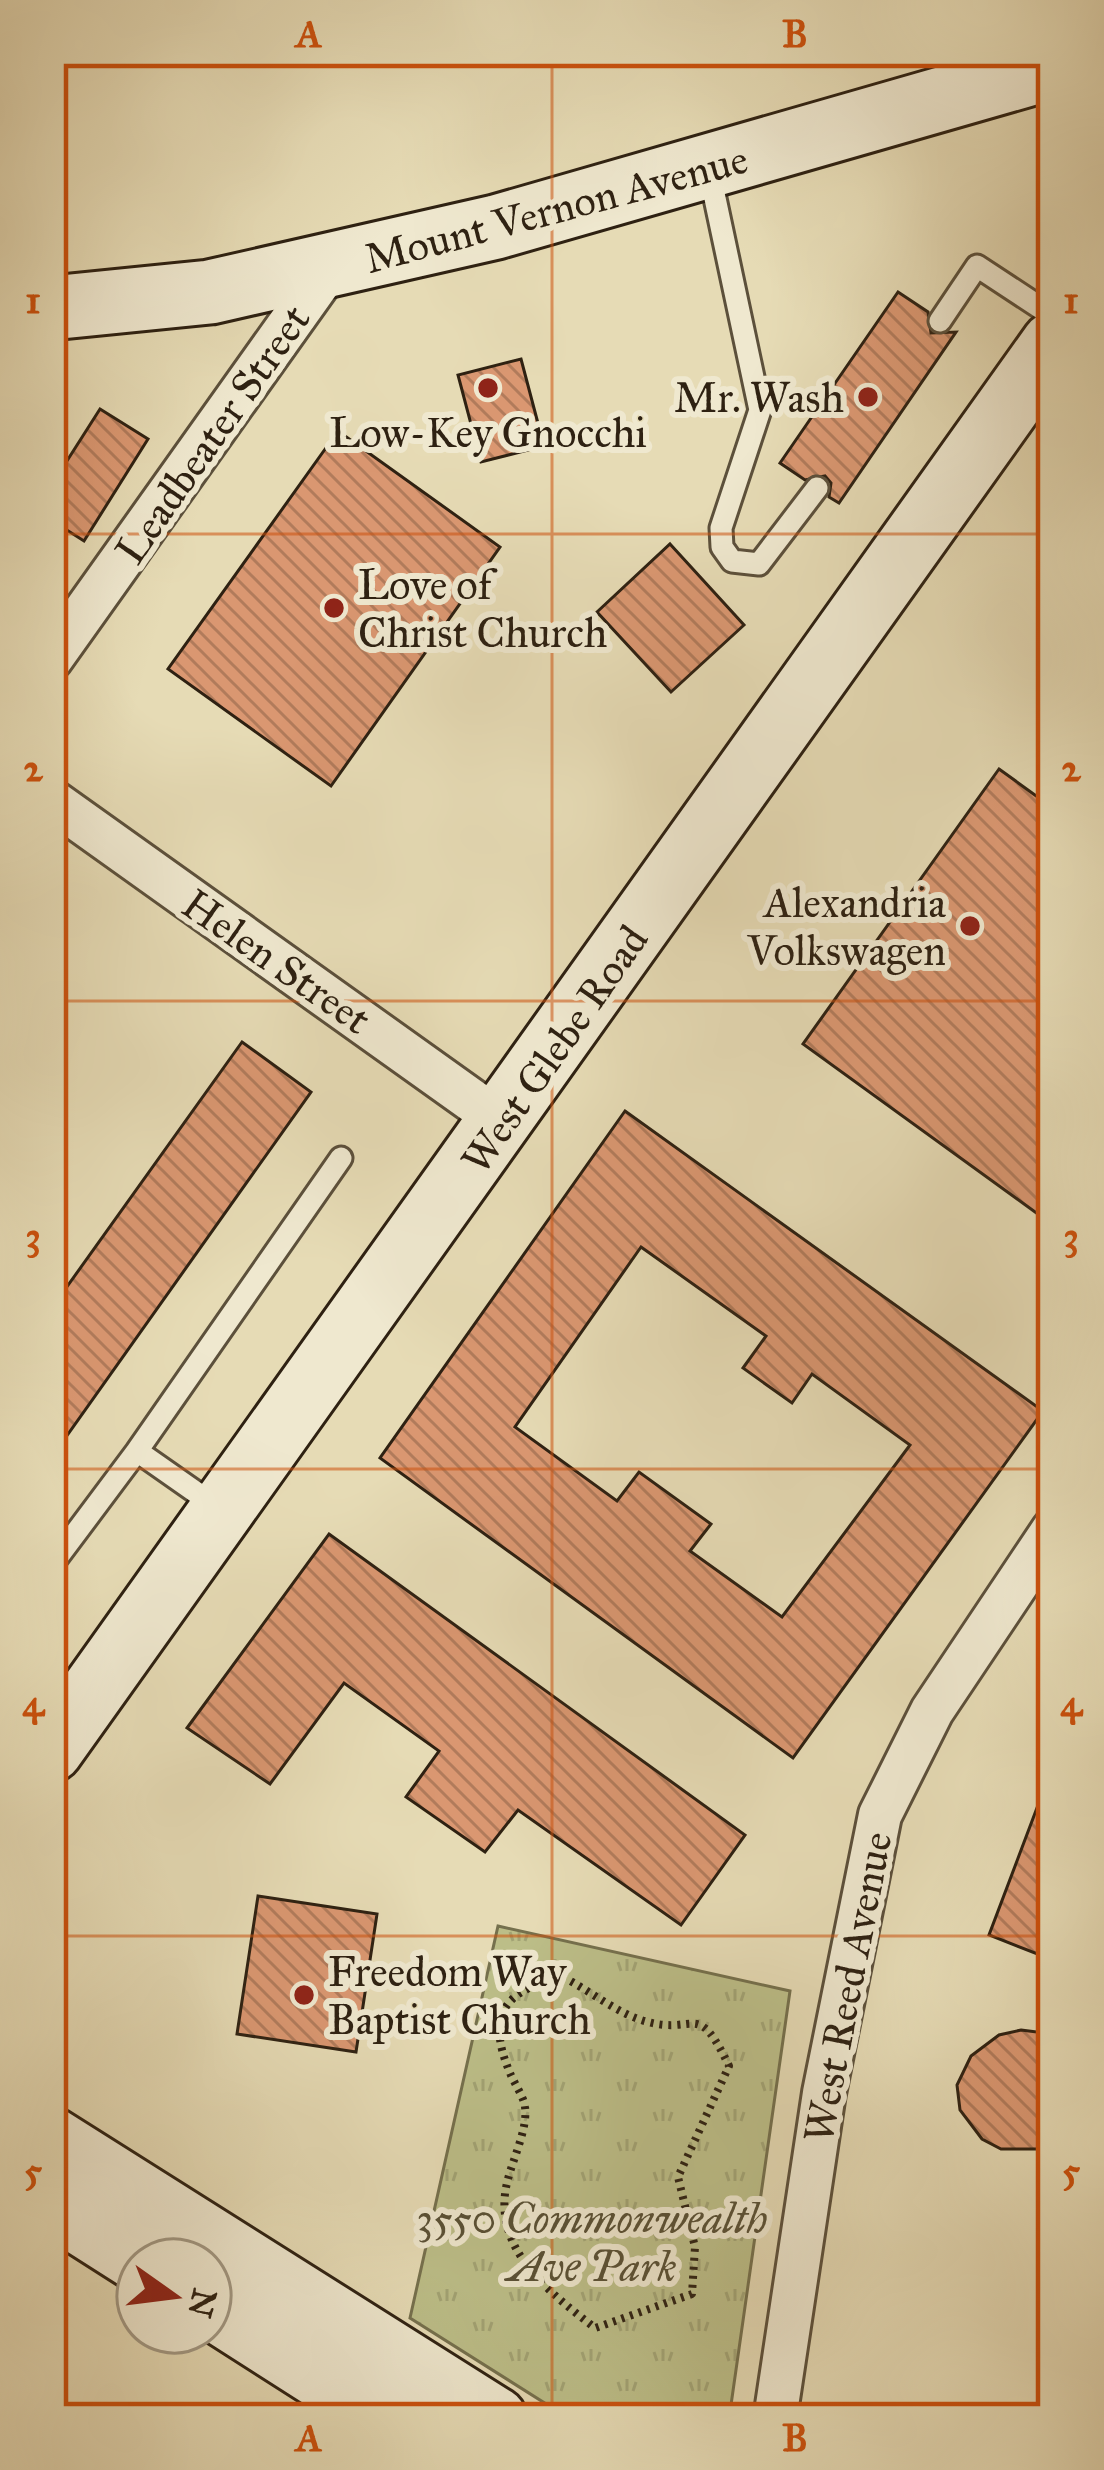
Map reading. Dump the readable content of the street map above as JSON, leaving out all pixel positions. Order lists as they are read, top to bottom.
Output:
{
  "streets": {
    "main road": ["Mount Vernon Avenue", "West Glebe Road"],
    "street": ["Leadbeater Street", "Helen Street", "West Reed Avenue"]
  },
  "crossings": [
    ["Mount Vernon Avenue", "Leadbeater Street"],
    ["Helen Street", "West Glebe Road"]
  ],
  "parks": ["3550 Commonwealth Ave Park"],
  "places": [
    "Low-Key Gnocchi",
    "Mr. Wash",
    "Love of Christ Church",
    "Alexandria Volkswagen",
    "Freedom Way Baptist Church"
  ],
  "north": "right",
  "grid": {
    "columns": ["A", "B"],
    "rows": [
      "1",
      "2",
      "3",
      "4",
      "5"
    ]
  }
}
